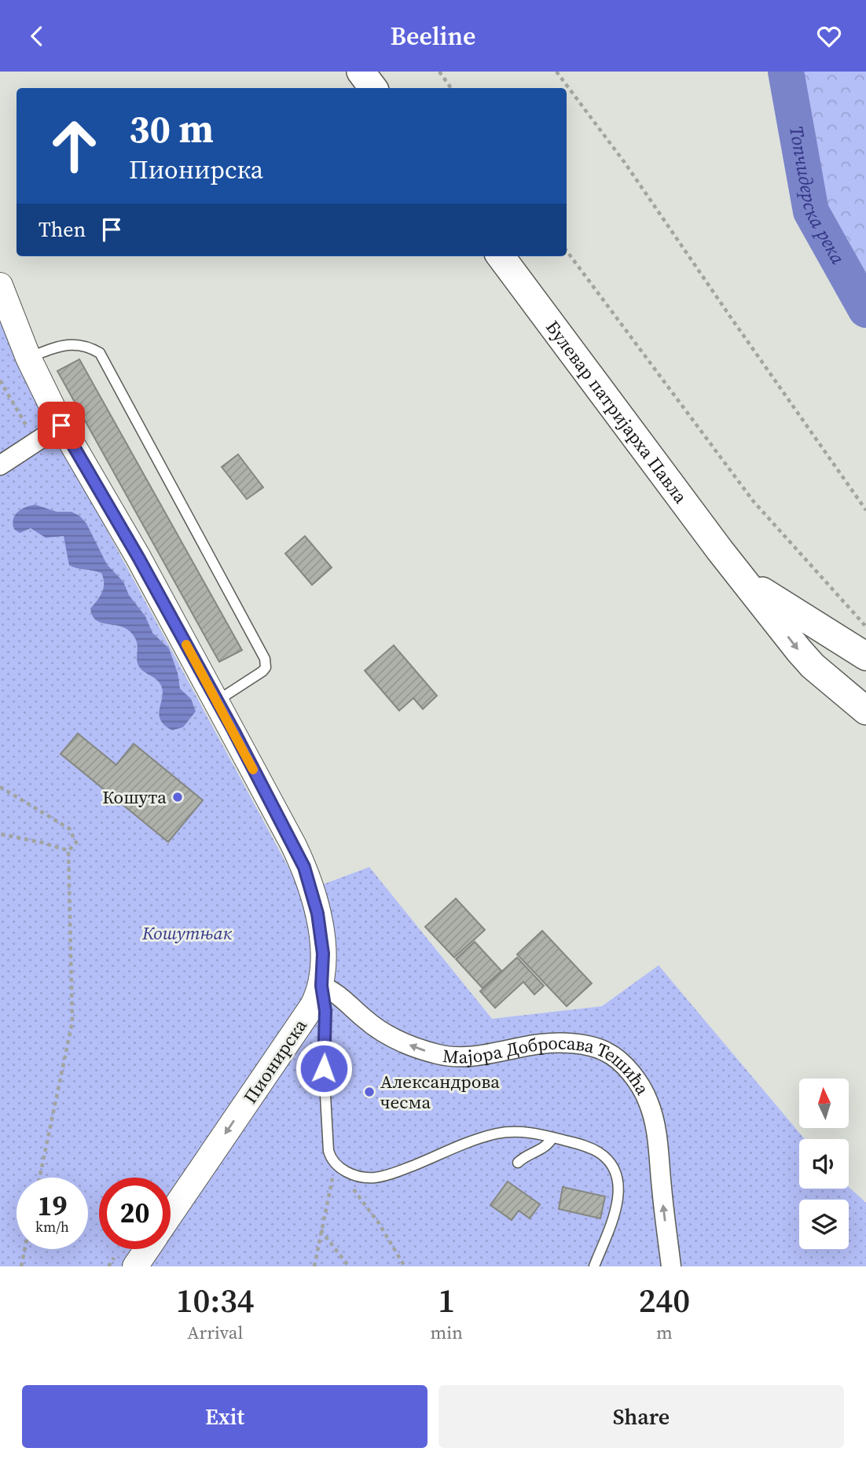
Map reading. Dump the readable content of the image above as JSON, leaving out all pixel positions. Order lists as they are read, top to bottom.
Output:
{
  "streets": {
    "main road": ["Булевар патријарха Павла"],
    "street": ["Пионирска", "Мајора Добросава Тешића"]
  },
  "crossings": [
    ["Пионирска", "Мајора Добросава Тешића"]
  ],
  "one_way": ["Мајора Добросава Тешића"],
  "water": ["Топчидерска река"],
  "parks": ["Кошутњак"],
  "places": ["Кошута", "Александрова чесма"],
  "north": "top",
  "page": {
    "header": "Beeline",
    "turn": ["30 m", "Пионирска"],
    "then": "Then",
    "speed": "19 km/h",
    "limit": "20",
    "eta": [
      "10:34",
      "Arrival",
      "1",
      "min",
      "240",
      "m"
    ],
    "buttons": ["Exit", "Share"]
  }
}
